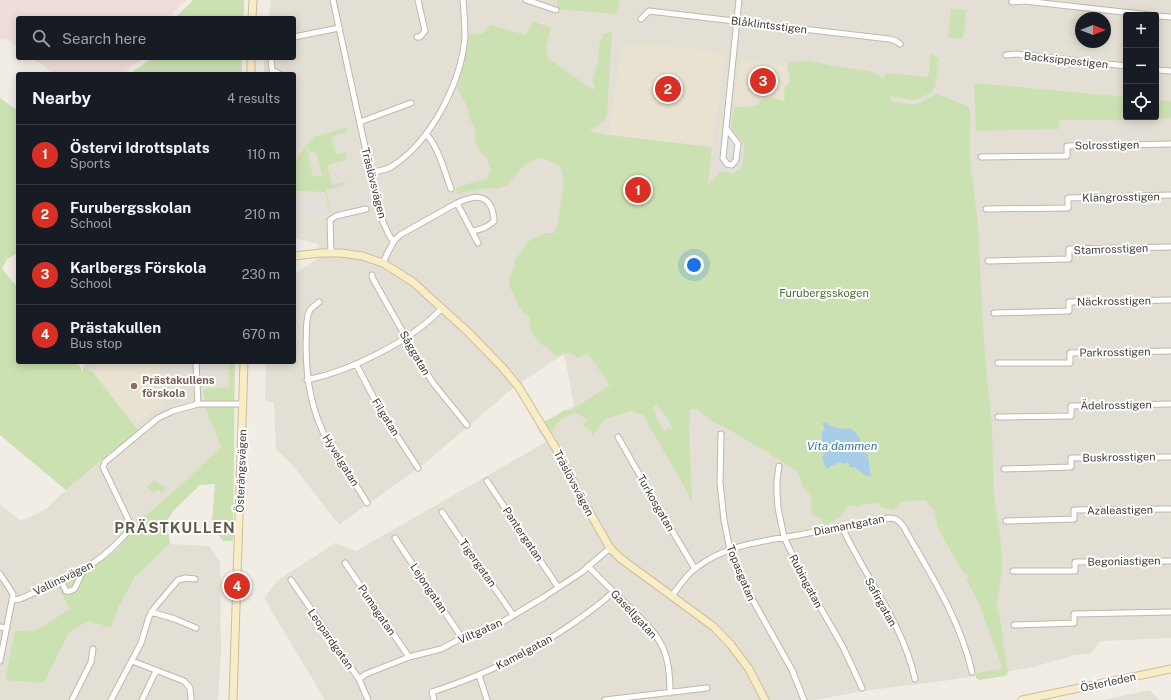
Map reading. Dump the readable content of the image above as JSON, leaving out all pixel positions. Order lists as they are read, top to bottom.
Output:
{
  "streets": {
    "street": [
      "Blåklintsstigen",
      "Backsippestigen",
      "Solrosstigen",
      "Träslövsvägen",
      "Klängrosstigen",
      "Stamrosstigen",
      "Näckrosstigen",
      "Parkrosstigen",
      "Såggatan",
      "Ädelrosstigen",
      "Filgatan",
      "Buskrosstigen",
      "Hyvelgatan",
      "Österängsvägen",
      "Turkosgatan",
      "Azaleastigen",
      "Diamantgatan",
      "Pantergatan",
      "Begoniastigen",
      "Tigergatan",
      "Topasgatan",
      "Vallinsvägen",
      "Rubingatan",
      "Lejongatan",
      "Safirgatan",
      "Pumagatan",
      "Gasellgatan",
      "Viltgatan",
      "Leopardgatan",
      "Kamelgatan",
      "Österleden"
    ]
  },
  "crossings": [
    ["Träslövsvägen", "Diamantgatan"],
    ["Träslövsvägen", "Viltgatan"],
    ["Turkosgatan", "Diamantgatan"],
    ["Diamantgatan", "Topasgatan"],
    ["Diamantgatan", "Rubingatan"],
    ["Diamantgatan", "Safirgatan"],
    ["Pantergatan", "Viltgatan"],
    ["Tigergatan", "Viltgatan"],
    ["Lejongatan", "Viltgatan"],
    ["Pumagatan", "Viltgatan"],
    ["Gasellgatan", "Viltgatan"],
    ["Gasellgatan", "Kamelgatan"],
    ["Viltgatan", "Leopardgatan"]
  ],
  "districts": ["PRÄSTKULLEN"],
  "water": ["Vita dammen"],
  "parks": ["Furubergsskogen"],
  "places": ["Prästakullens förskola"],
  "north": "right",
  "page": {
    "map_buttons": ["+", "−"],
    "search": "Search here",
    "pins": [
      "3",
      "2",
      "1",
      "4"
    ],
    "heading": ["Nearby", "4 results"],
    "list": [
      {
        "mark": "1",
        "name": "Östervi Idrottsplats",
        "note": "Sports",
        "value": "110 m"
      },
      {
        "mark": "2",
        "name": "Furubergsskolan",
        "note": "School",
        "value": "210 m"
      },
      {
        "mark": "3",
        "name": "Karlbergs Förskola",
        "note": "School",
        "value": "230 m"
      },
      {
        "mark": "4",
        "name": "Prästakullen",
        "note": "Bus stop",
        "value": "670 m"
      }
    ]
  }
}
